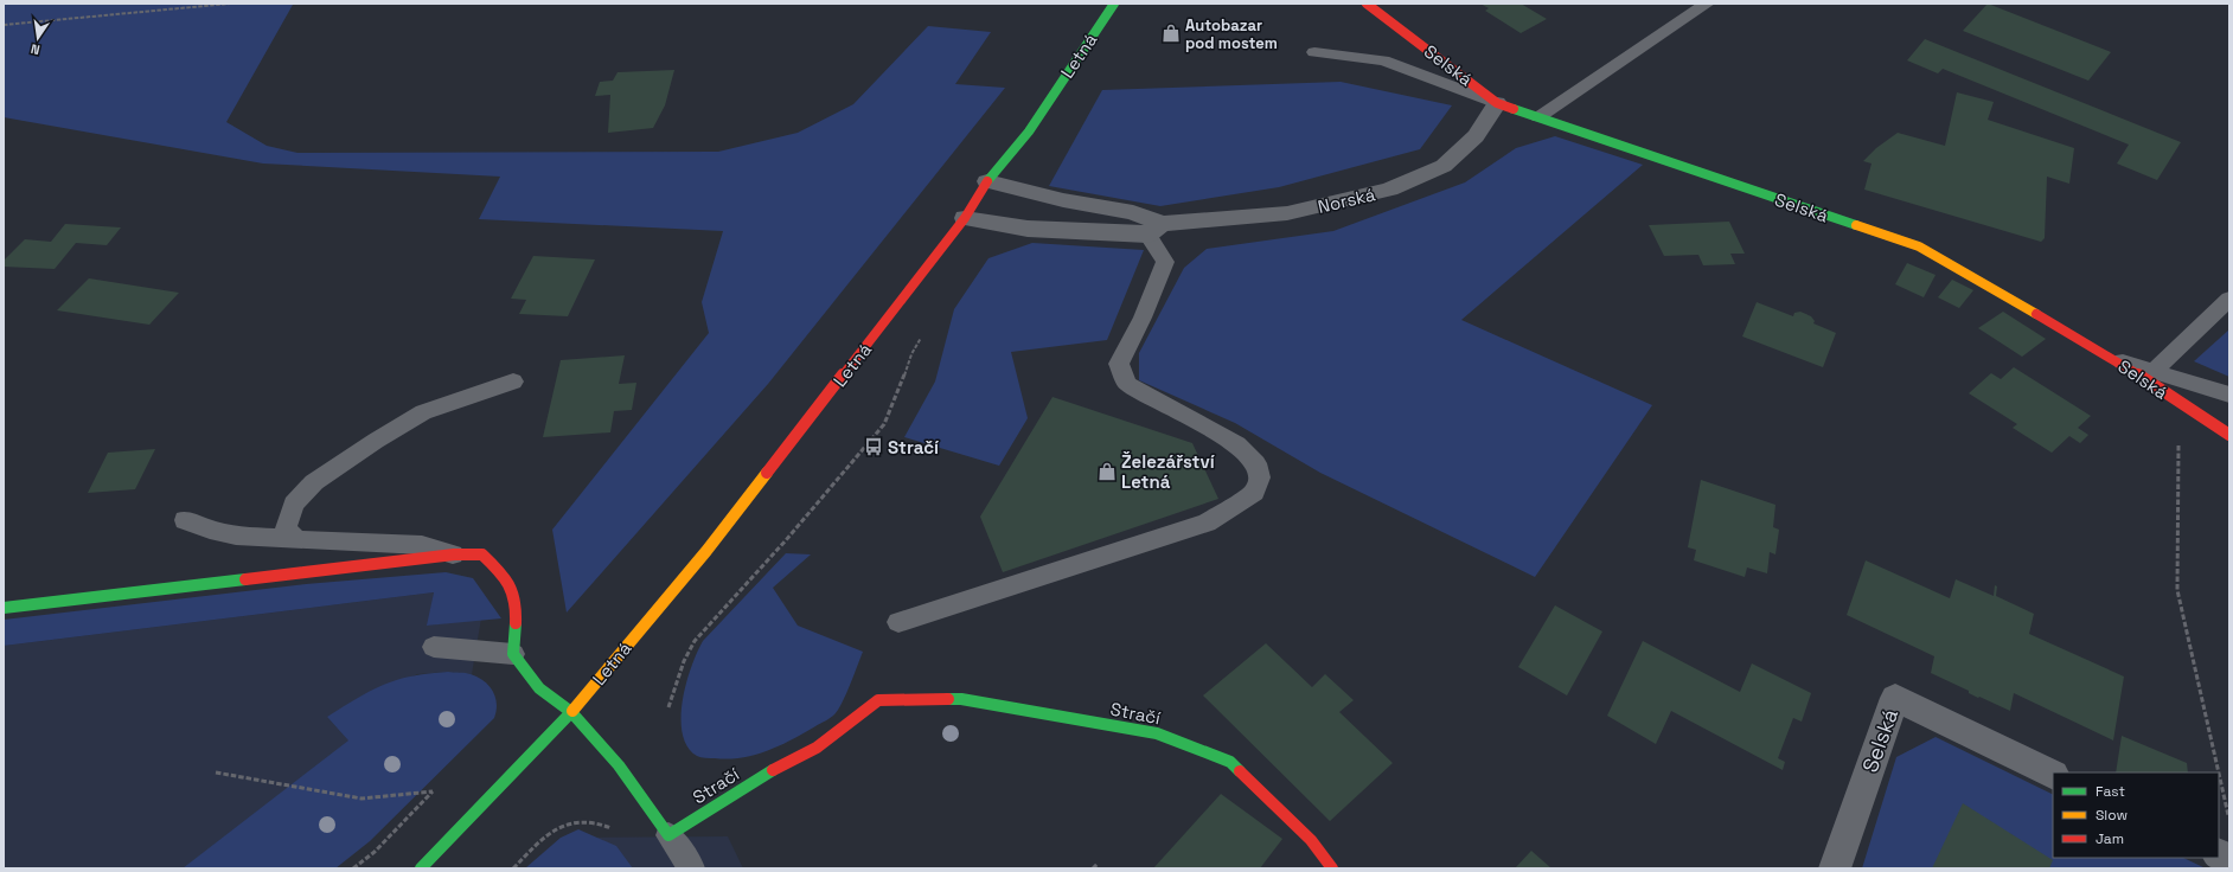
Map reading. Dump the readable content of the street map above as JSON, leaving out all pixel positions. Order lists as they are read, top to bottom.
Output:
{
  "streets": {
    "street": [
      "Letná",
      "Selská",
      "Norská",
      "Stračí"
    ]
  },
  "crossings": [
    ["Letná", "Norská"],
    ["Selská", "Norská"]
  ],
  "places": {
    "shop": ["Autobazar pod mostem", "Železářství Letná"],
    "bus stop": ["Stračí"]
  },
  "legend": ["Fast", "Slow", "Jam"],
  "north": "bottom"
}
